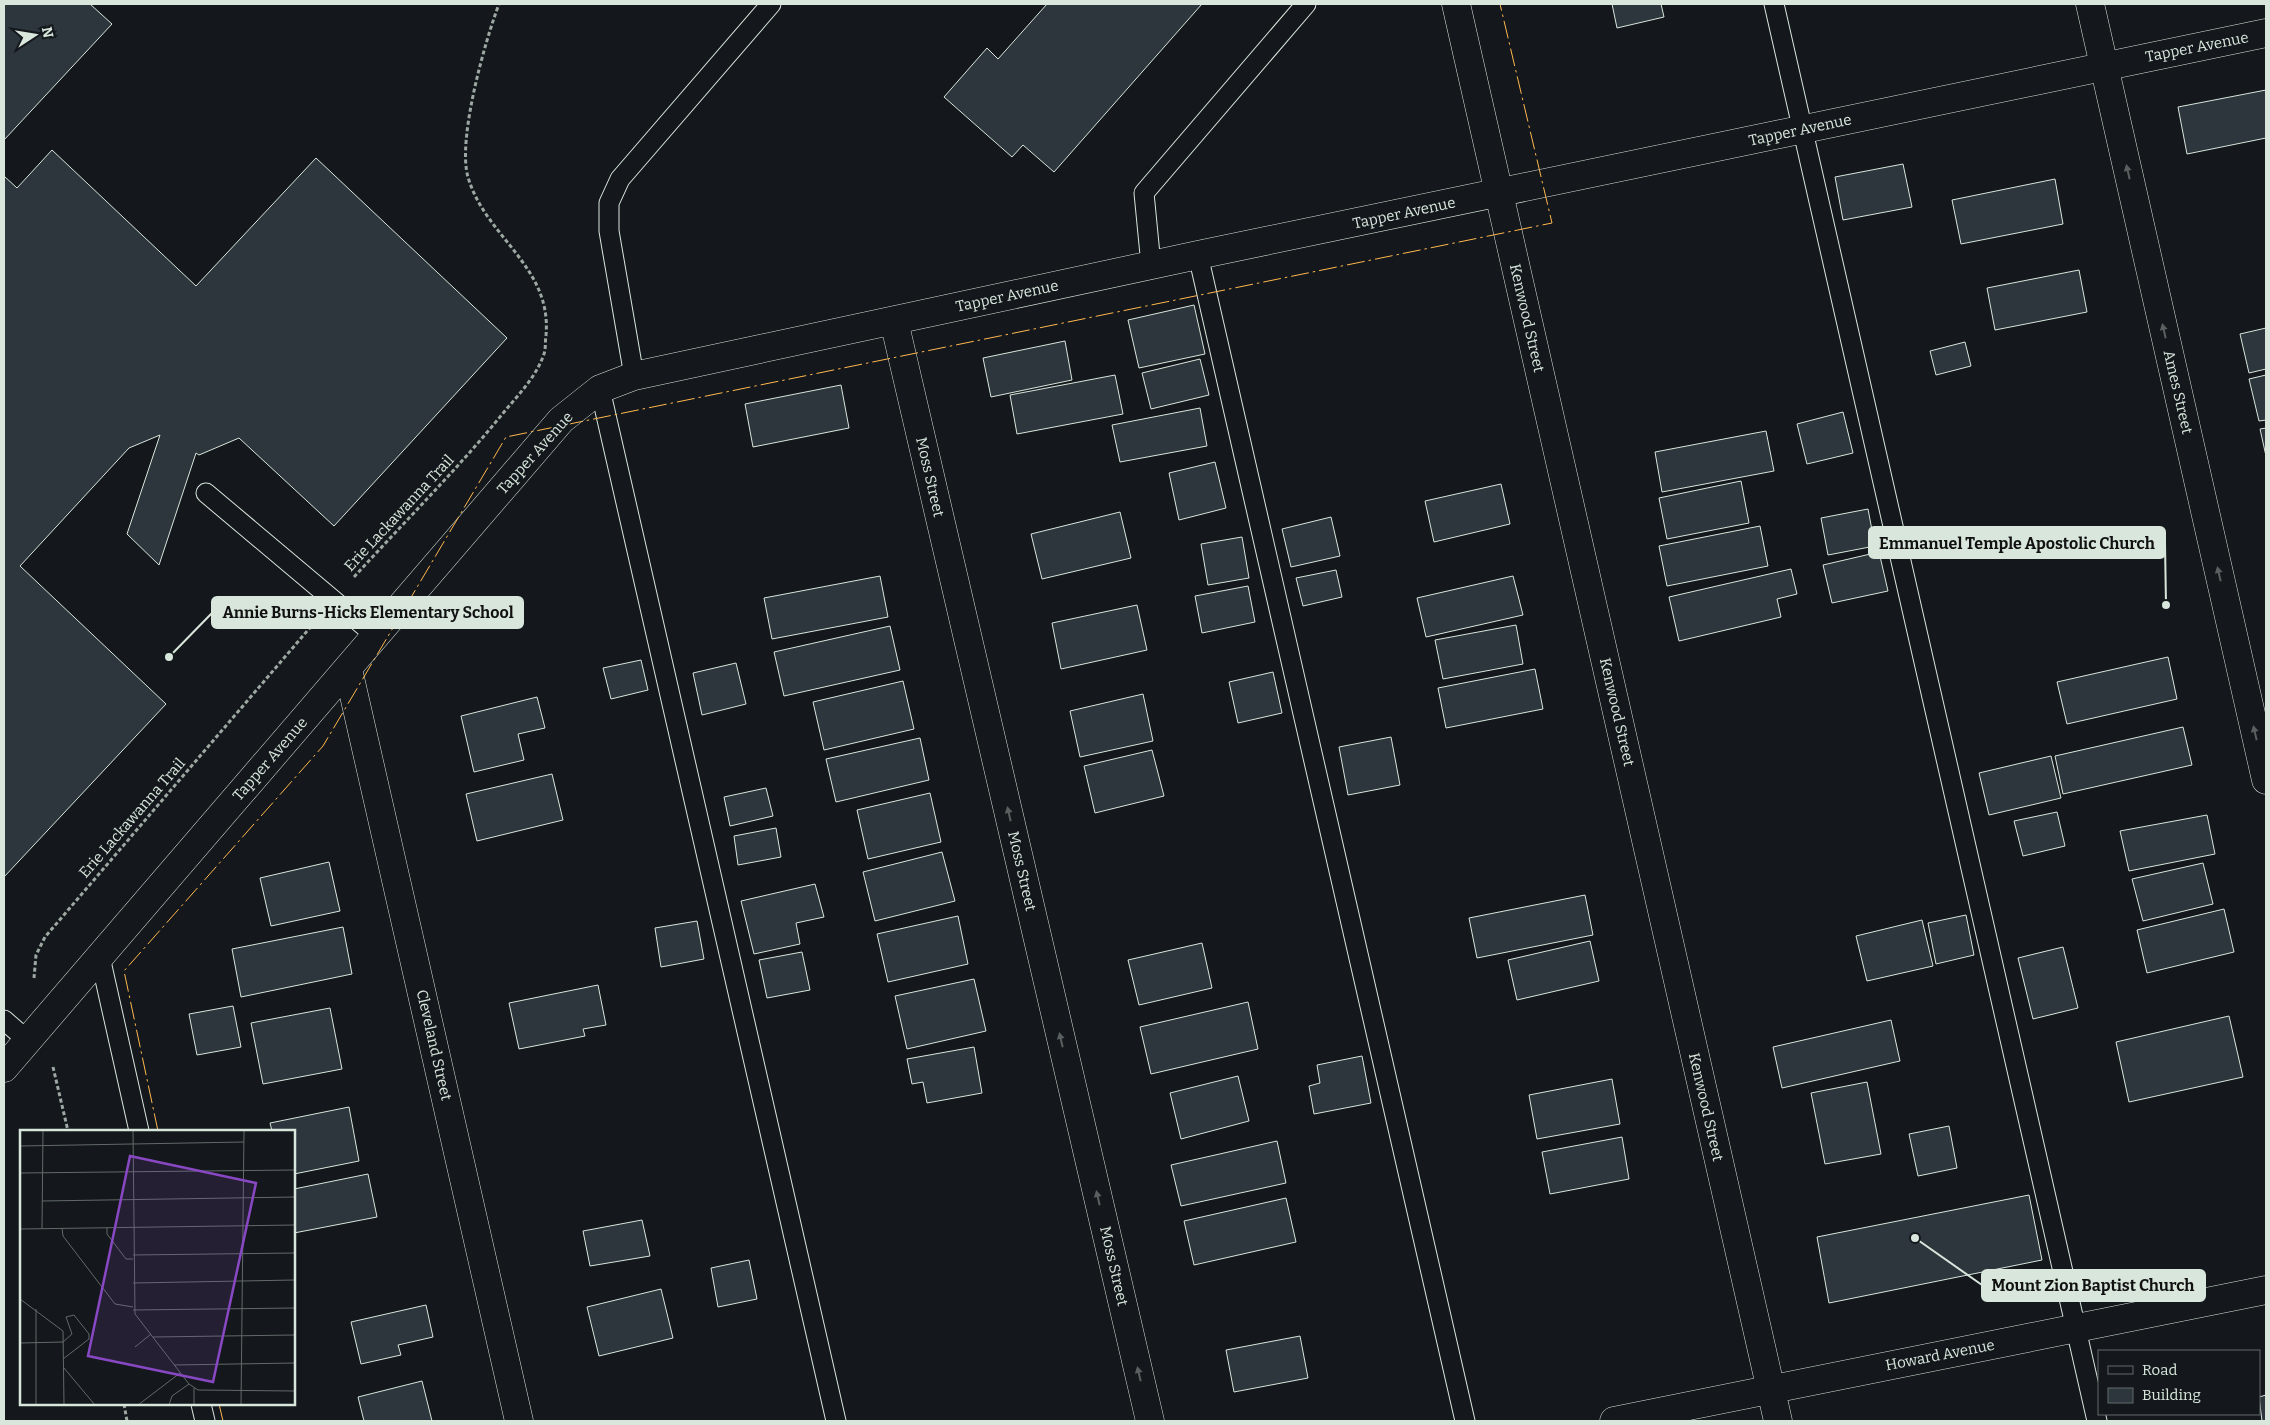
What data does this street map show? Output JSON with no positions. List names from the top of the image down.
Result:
{
  "streets": {
    "street": [
      "Tapper Avenue",
      "Kenwood Street",
      "Ames Street",
      "Moss Street",
      "Cleveland Street",
      "Howard Avenue"
    ],
    "path": ["Erie Lackawanna Trail"]
  },
  "crossings": [
    ["Tapper Avenue", "Kenwood Street"],
    ["Tapper Avenue", "Ames Street"],
    ["Tapper Avenue", "Moss Street"],
    ["Tapper Avenue", "Cleveland Street"],
    ["Kenwood Street", "Howard Avenue"]
  ],
  "one_way": ["Ames Street", "Moss Street"],
  "places": ["Emmanuel Temple Apostolic Church", "Annie Burns-Hicks Elementary School", "Mount Zion Baptist Church"],
  "legend": ["Road", "Building"],
  "north": "right"
}
